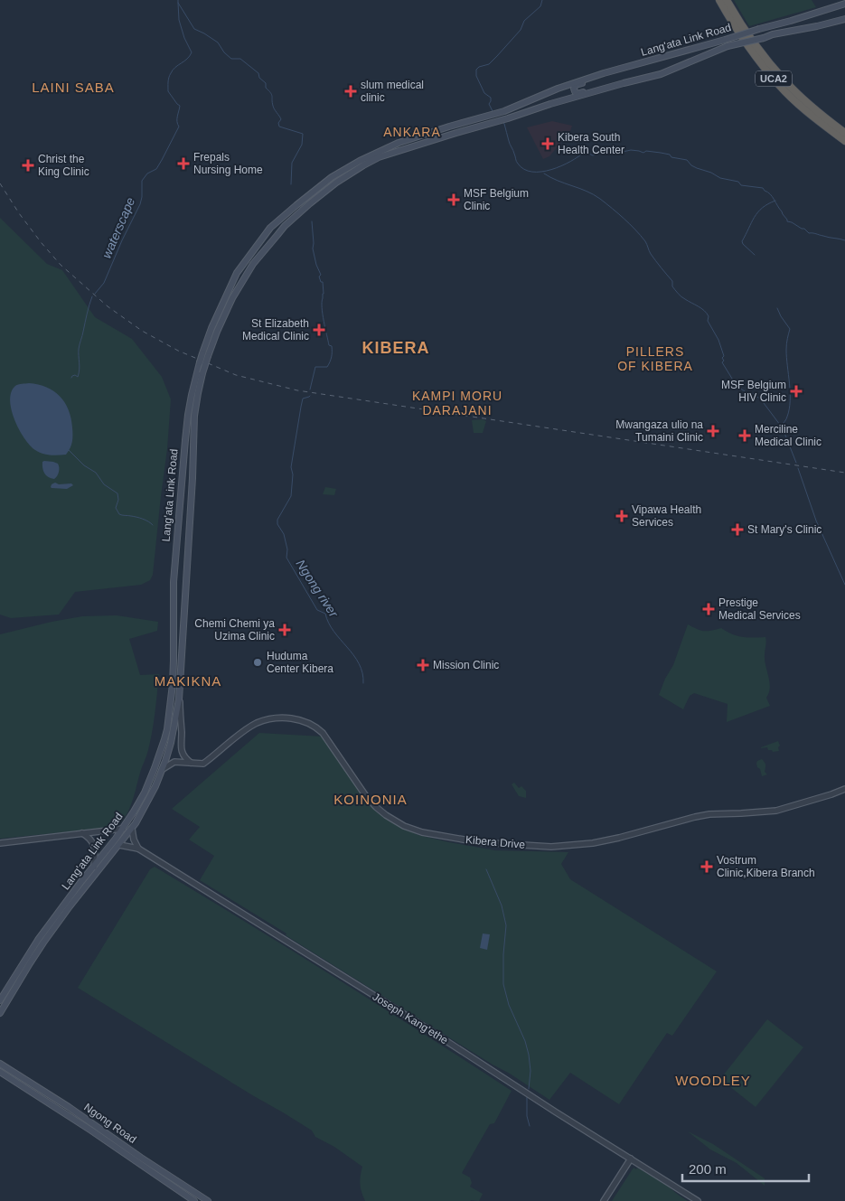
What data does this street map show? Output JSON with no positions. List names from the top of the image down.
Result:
{
  "streets": {
    "highway": ["UCA2"],
    "main road": ["Lang'ata Link Road", "Ngong Road"],
    "street": ["Kibera Drive", "Joseph Kang'ethe"]
  },
  "crossings": [
    ["Lang'ata Link Road", "Joseph Kang'ethe"]
  ],
  "districts": [
    "LAINI SABA",
    "ANKARA",
    "KIBERA",
    "PILLERS OF KIBERA",
    "KAMPI MORU DARAJANI",
    "MAKIKNA",
    "KOINONIA",
    "WOODLEY"
  ],
  "water": ["waterscape", "Ngong river"],
  "places": {
    "health": [
      "slum medical clinic",
      "Kibera South Health Center",
      "Frepals Nursing Home",
      "Christ the King Clinic",
      "MSF Belgium Clinic",
      "St Elizabeth Medical Clinic",
      "MSF Belgium HIV Clinic",
      "Mwangaza ulio na Tumaini Clinic",
      "Merciline Medical Clinic",
      "Vipawa Health Services",
      "St Mary's Clinic",
      "Prestige Medical Services",
      "Chemi Chemi ya Uzima Clinic",
      "Mission Clinic",
      "Vostrum Clinic,Kibera Branch"
    ],
    "other": ["Huduma Center Kibera"]
  },
  "scale_bar": "200 m"
}
